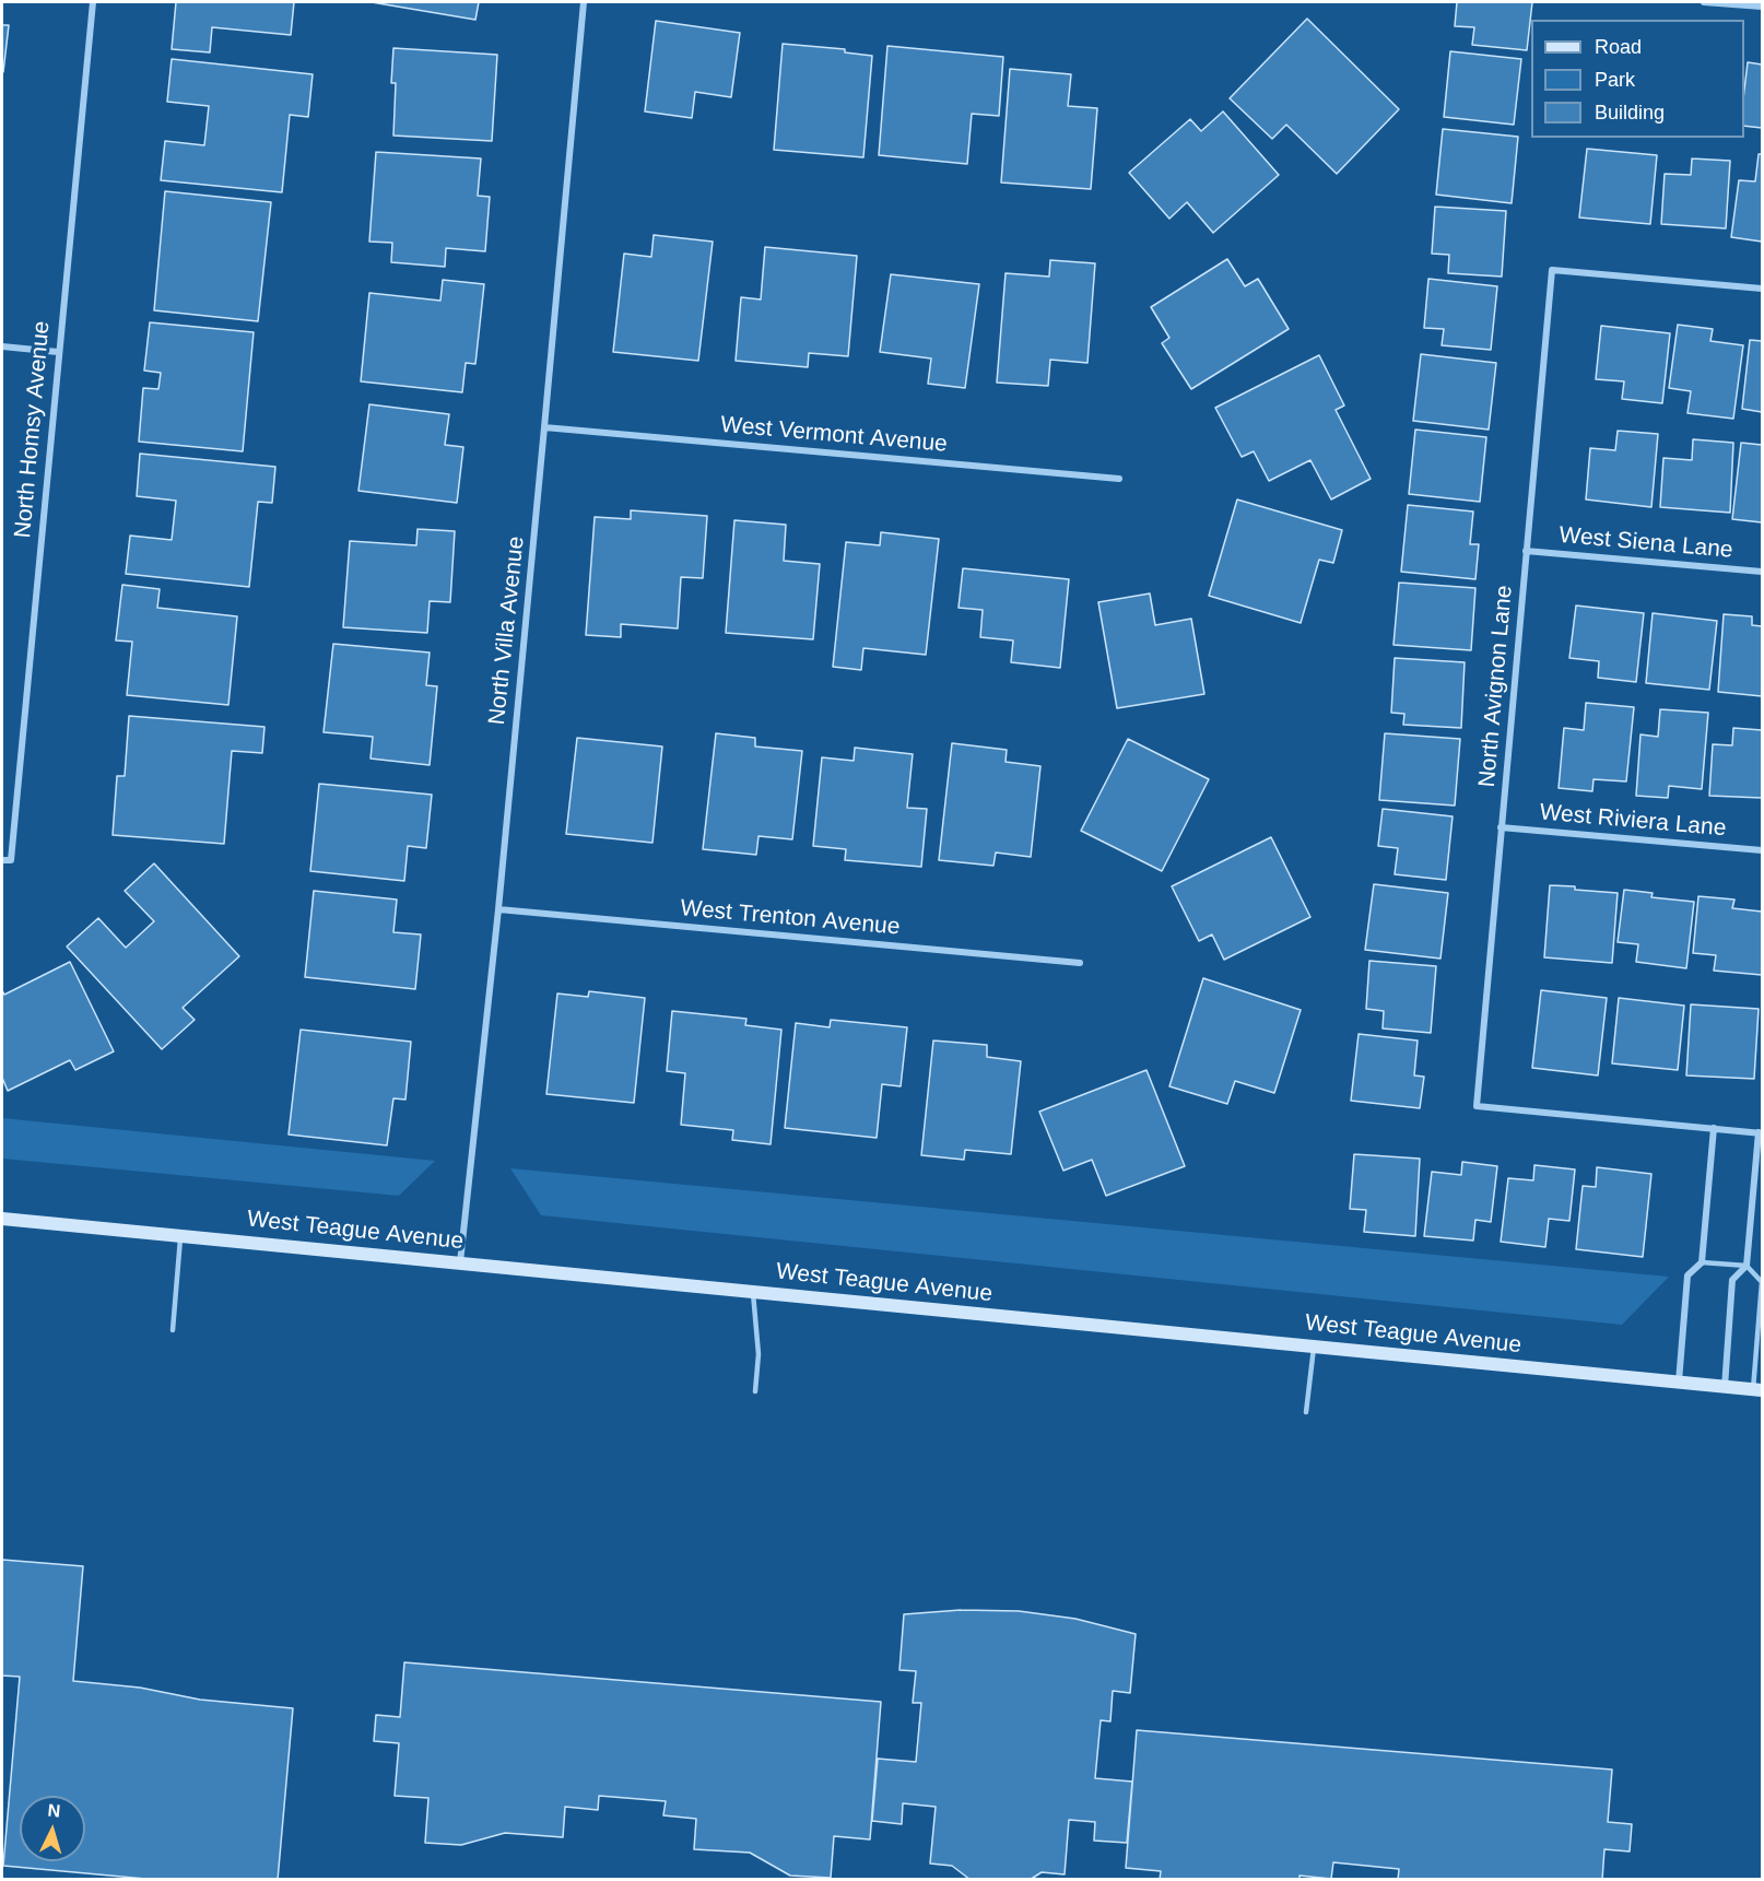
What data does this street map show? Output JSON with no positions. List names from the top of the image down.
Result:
{
  "streets": {
    "street": [
      "North Homsy Avenue",
      "West Vermont Avenue",
      "West Siena Lane",
      "North Villa Avenue",
      "North Avignon Lane",
      "West Riviera Lane",
      "West Trenton Avenue",
      "West Teague Avenue"
    ]
  },
  "crossings": [
    ["West Vermont Avenue", "North Villa Avenue"],
    ["West Siena Lane", "North Avignon Lane"],
    ["North Villa Avenue", "West Trenton Avenue"],
    ["North Villa Avenue", "West Teague Avenue"],
    ["North Avignon Lane", "West Riviera Lane"]
  ],
  "legend": ["Road", "Park", "Building"],
  "north": "top"
}
